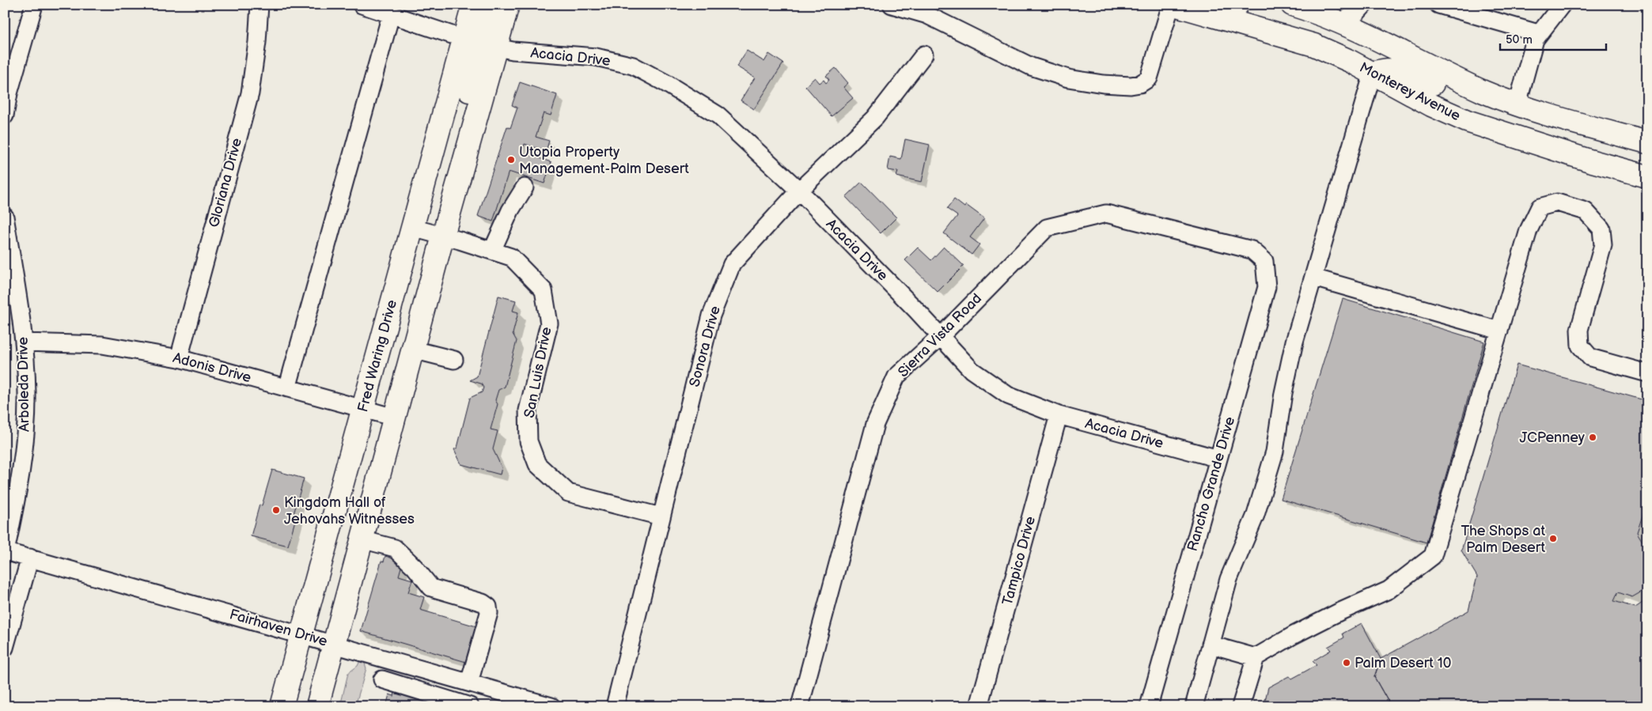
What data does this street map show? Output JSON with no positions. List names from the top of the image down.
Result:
{
  "streets": {
    "main road": ["Monterey Avenue", "Fred Waring Drive"],
    "street": [
      "Acacia Drive",
      "Gloriana Drive",
      "Sierra Vista Road",
      "Sonora Drive",
      "Adonis Drive",
      "San Luis Drive",
      "Arboleda Drive",
      "Rancho Grande Drive",
      "Tampico Drive",
      "Fairhaven Drive"
    ]
  },
  "crossings": [
    ["Acacia Drive", "Sierra Vista Road"],
    ["Acacia Drive", "Sonora Drive"],
    ["Acacia Drive", "Rancho Grande Drive"],
    ["Acacia Drive", "Tampico Drive"],
    ["Gloriana Drive", "Adonis Drive"],
    ["Sierra Vista Road", "Rancho Grande Drive"],
    ["Sonora Drive", "San Luis Drive"],
    ["Fred Waring Drive", "Adonis Drive"],
    ["Fred Waring Drive", "San Luis Drive"],
    ["Fred Waring Drive", "Fairhaven Drive"],
    ["Adonis Drive", "Arboleda Drive"],
    ["Arboleda Drive", "Fairhaven Drive"]
  ],
  "places": [
    "Utopia Property Management-Palm Desert",
    "JCPenney",
    "Kingdom Hall of Jehovahs Witnesses",
    "The Shops at Palm Desert",
    "Palm Desert 10"
  ],
  "scale_bar": "50 m"
}
